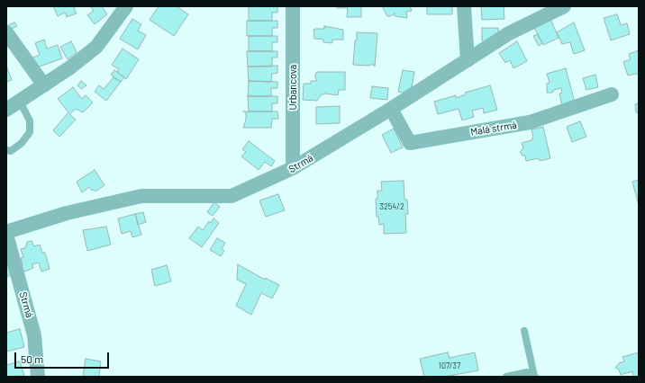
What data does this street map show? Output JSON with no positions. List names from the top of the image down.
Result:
{
  "streets": {
    "street": ["Urbancova", "Malá strmá", "Strmá"]
  },
  "crossings": [
    ["Urbancova", "Strmá"],
    ["Malá strmá", "Strmá"]
  ],
  "house_numbers": ["3254/2", "107/37"],
  "scale_bar": "50 m"
}
